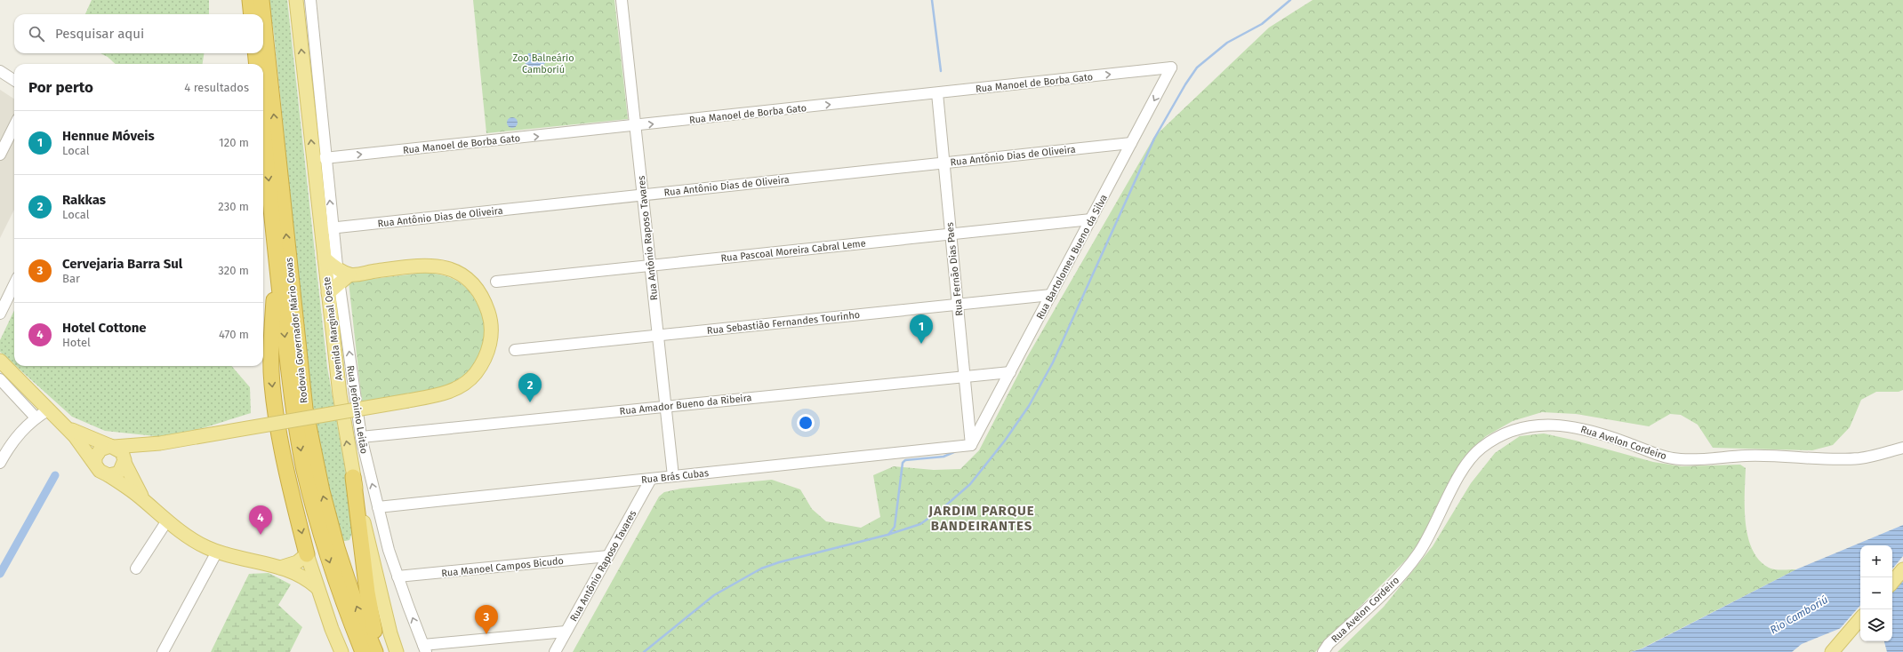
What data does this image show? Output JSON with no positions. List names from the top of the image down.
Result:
{
  "streets": {
    "highway": ["Rodovia Governador Mário Covas"],
    "main road": ["Avenida Marginal Oeste"],
    "street": [
      "Rua Manoel de Borba Gato",
      "Rua Antônio Dias de Oliveira",
      "Rua Antônio Raposo Tavares",
      "Rua Pascoal Moreira Cabral Leme",
      "Rua Bartolomeu Bueno da Silva",
      "Rua Fernão Dias Paes",
      "Rua Sebastião Fernandes Tourinho",
      "Rua Amador Bueno da Ribeira",
      "Rua Jerônimo Leitão",
      "Rua Avelon Cordeiro",
      "Rua Brás Cubas",
      "Rua Manoel Campos Bicudo"
    ]
  },
  "crossings": [
    ["Rua Manoel de Borba Gato", "Rua Antônio Raposo Tavares"],
    ["Rua Manoel de Borba Gato", "Rua Bartolomeu Bueno da Silva"],
    ["Rua Manoel de Borba Gato", "Rua Fernão Dias Paes"],
    ["Rua Manoel de Borba Gato", "Rua Jerônimo Leitão"],
    ["Rua Antônio Dias de Oliveira", "Rua Antônio Raposo Tavares"],
    ["Rua Antônio Dias de Oliveira", "Rua Bartolomeu Bueno da Silva"],
    ["Rua Antônio Dias de Oliveira", "Rua Fernão Dias Paes"],
    ["Rua Antônio Dias de Oliveira", "Avenida Marginal Oeste"],
    ["Rua Antônio Dias de Oliveira", "Rua Jerônimo Leitão"],
    ["Rua Antônio Raposo Tavares", "Rua Pascoal Moreira Cabral Leme"],
    ["Rua Antônio Raposo Tavares", "Rua Sebastião Fernandes Tourinho"],
    ["Rua Antônio Raposo Tavares", "Rua Amador Bueno da Ribeira"],
    ["Rua Antônio Raposo Tavares", "Rua Brás Cubas"],
    ["Rua Antônio Raposo Tavares", "Rua Manoel Campos Bicudo"],
    ["Rua Pascoal Moreira Cabral Leme", "Rua Bartolomeu Bueno da Silva"],
    ["Rua Pascoal Moreira Cabral Leme", "Rua Fernão Dias Paes"],
    ["Rua Bartolomeu Bueno da Silva", "Rua Fernão Dias Paes"],
    ["Rua Bartolomeu Bueno da Silva", "Rua Sebastião Fernandes Tourinho"],
    ["Rua Bartolomeu Bueno da Silva", "Rua Amador Bueno da Ribeira"],
    ["Rua Bartolomeu Bueno da Silva", "Rua Brás Cubas"],
    ["Rua Fernão Dias Paes", "Rua Sebastião Fernandes Tourinho"],
    ["Rua Fernão Dias Paes", "Rua Amador Bueno da Ribeira"],
    ["Rua Fernão Dias Paes", "Rua Brás Cubas"],
    ["Avenida Marginal Oeste", "Rua Jerônimo Leitão"],
    ["Rua Amador Bueno da Ribeira", "Rua Jerônimo Leitão"],
    ["Rua Jerônimo Leitão", "Rua Brás Cubas"],
    ["Rua Jerônimo Leitão", "Rua Manoel Campos Bicudo"]
  ],
  "one_way": ["Rua Manoel de Borba Gato", "Avenida Marginal Oeste", "Rua Jerônimo Leitão"],
  "districts": ["JARDIM PARQUE BANDEIRANTES"],
  "water": ["Rio Camboriú"],
  "parks": ["Zoo Balneário Camboriú"],
  "page": {
    "search": "Pesquisar aqui",
    "heading": ["Por perto", "4 resultados"],
    "list": [
      {
        "mark": "1",
        "name": "Hennue Móveis",
        "note": "Local",
        "value": "120 m"
      },
      {
        "mark": "2",
        "name": "Rakkas",
        "note": "Local",
        "value": "230 m"
      },
      {
        "mark": "3",
        "name": "Cervejaria Barra Sul",
        "note": "Bar",
        "value": "320 m"
      },
      {
        "mark": "4",
        "name": "Hotel Cottone",
        "note": "Hotel",
        "value": "470 m"
      }
    ],
    "pins": [
      "1",
      "2",
      "4",
      "3"
    ],
    "map_buttons": ["+", "−"]
  }
}
